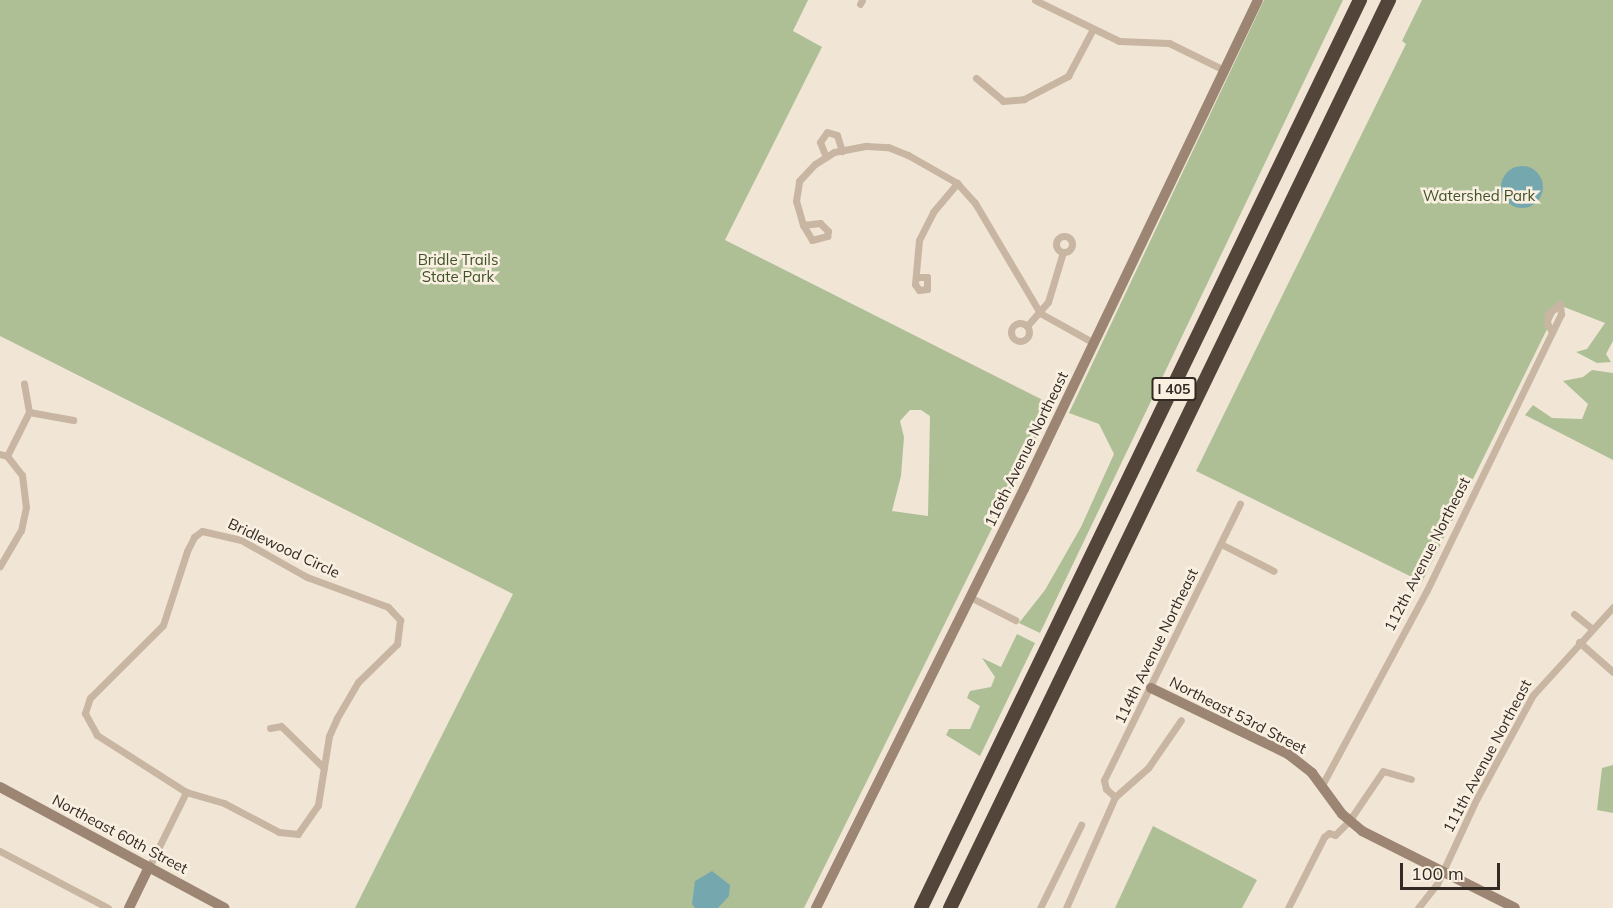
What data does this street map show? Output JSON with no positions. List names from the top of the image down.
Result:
{
  "streets": {
    "highway": ["I 405"],
    "street": [
      "116th Avenue Northeast",
      "Bridlewood Circle",
      "112th Avenue Northeast",
      "114th Avenue Northeast",
      "Northeast 53rd Street",
      "111th Avenue Northeast",
      "Northeast 60th Street"
    ]
  },
  "crossings": [
    ["112th Avenue Northeast", "Northeast 53rd Street"],
    ["114th Avenue Northeast", "Northeast 53rd Street"],
    ["Northeast 53rd Street", "111th Avenue Northeast"]
  ],
  "parks": ["Watershed Park", "Bridle Trails State Park"],
  "scale_bar": "100 m"
}
